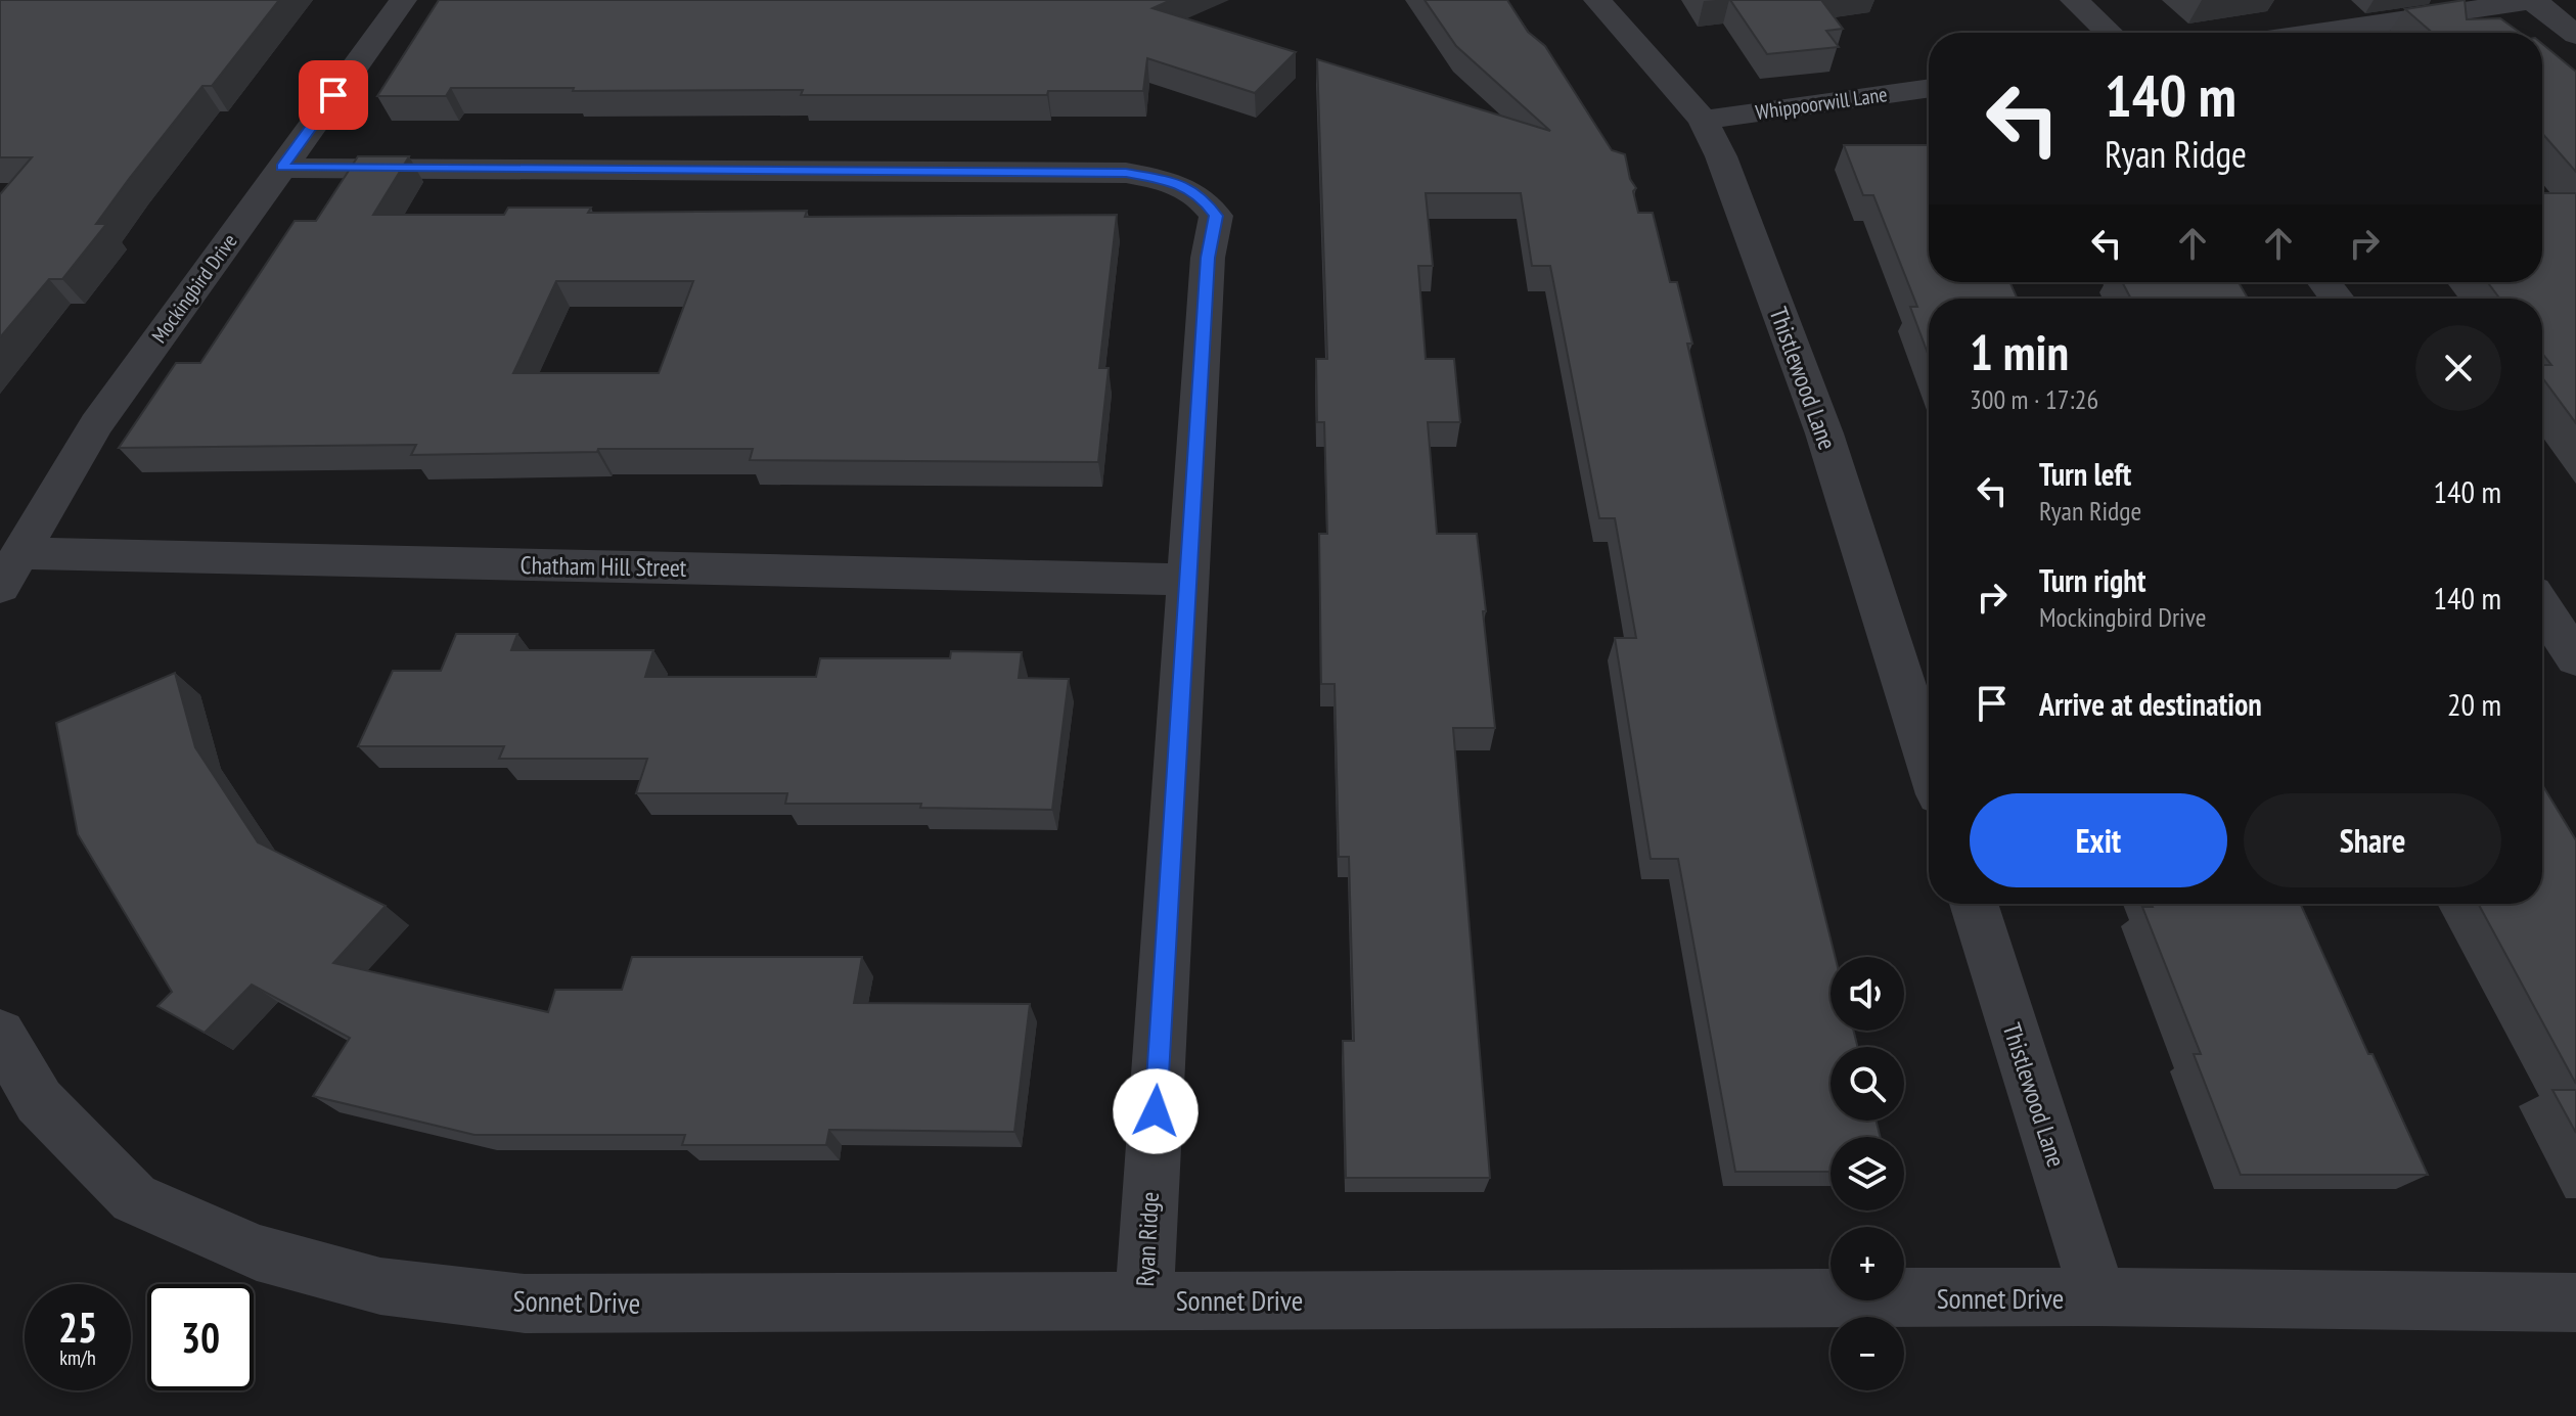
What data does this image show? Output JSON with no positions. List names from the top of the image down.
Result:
{
  "streets": {
    "street": [
      "Whippoorwill Lane",
      "Mockingbird Drive",
      "Thistlewood Lane",
      "Chatham Hill Street",
      "Ryan Ridge",
      "Sonnet Drive"
    ]
  },
  "crossings": [
    ["Whippoorwill Lane", "Thistlewood Lane"],
    ["Mockingbird Drive", "Chatham Hill Street"],
    ["Mockingbird Drive", "Ryan Ridge"],
    ["Thistlewood Lane", "Sonnet Drive"],
    ["Chatham Hill Street", "Ryan Ridge"],
    ["Ryan Ridge", "Sonnet Drive"]
  ],
  "page": {
    "turn": ["140 m", "Ryan Ridge"],
    "heading": ["1 min", "300 m · 17:26"],
    "list": [
      {
        "name": "Turn left",
        "note": "Ryan Ridge",
        "value": "140 m"
      },
      {
        "name": "Turn right",
        "note": "Mockingbird Drive",
        "value": "140 m"
      },
      {
        "name": "Arrive at destination",
        "value": "20 m"
      }
    ],
    "buttons": ["Exit", "Share"],
    "map_buttons": ["+", "−"],
    "speed": "25 km/h",
    "limit": "30"
  }
}
